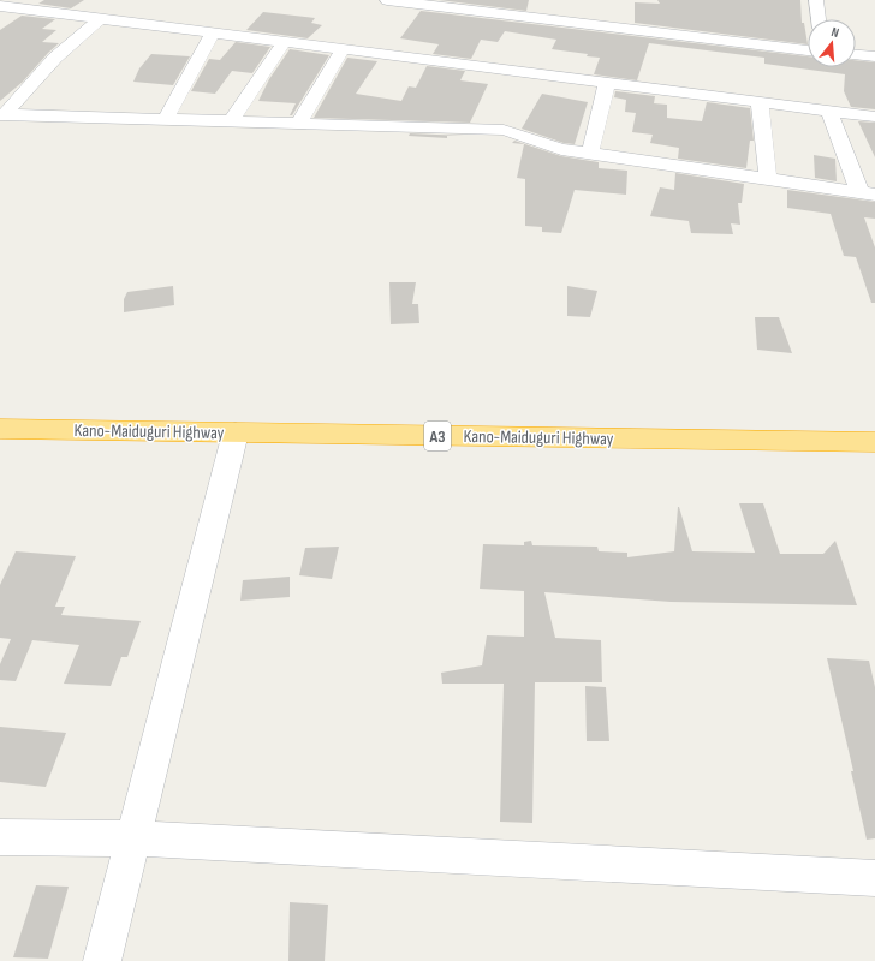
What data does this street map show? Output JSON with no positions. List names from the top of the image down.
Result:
{
  "streets": {
    "highway": ["Kano-Maiduguri Highway", "A3"]
  },
  "north": "top"
}
